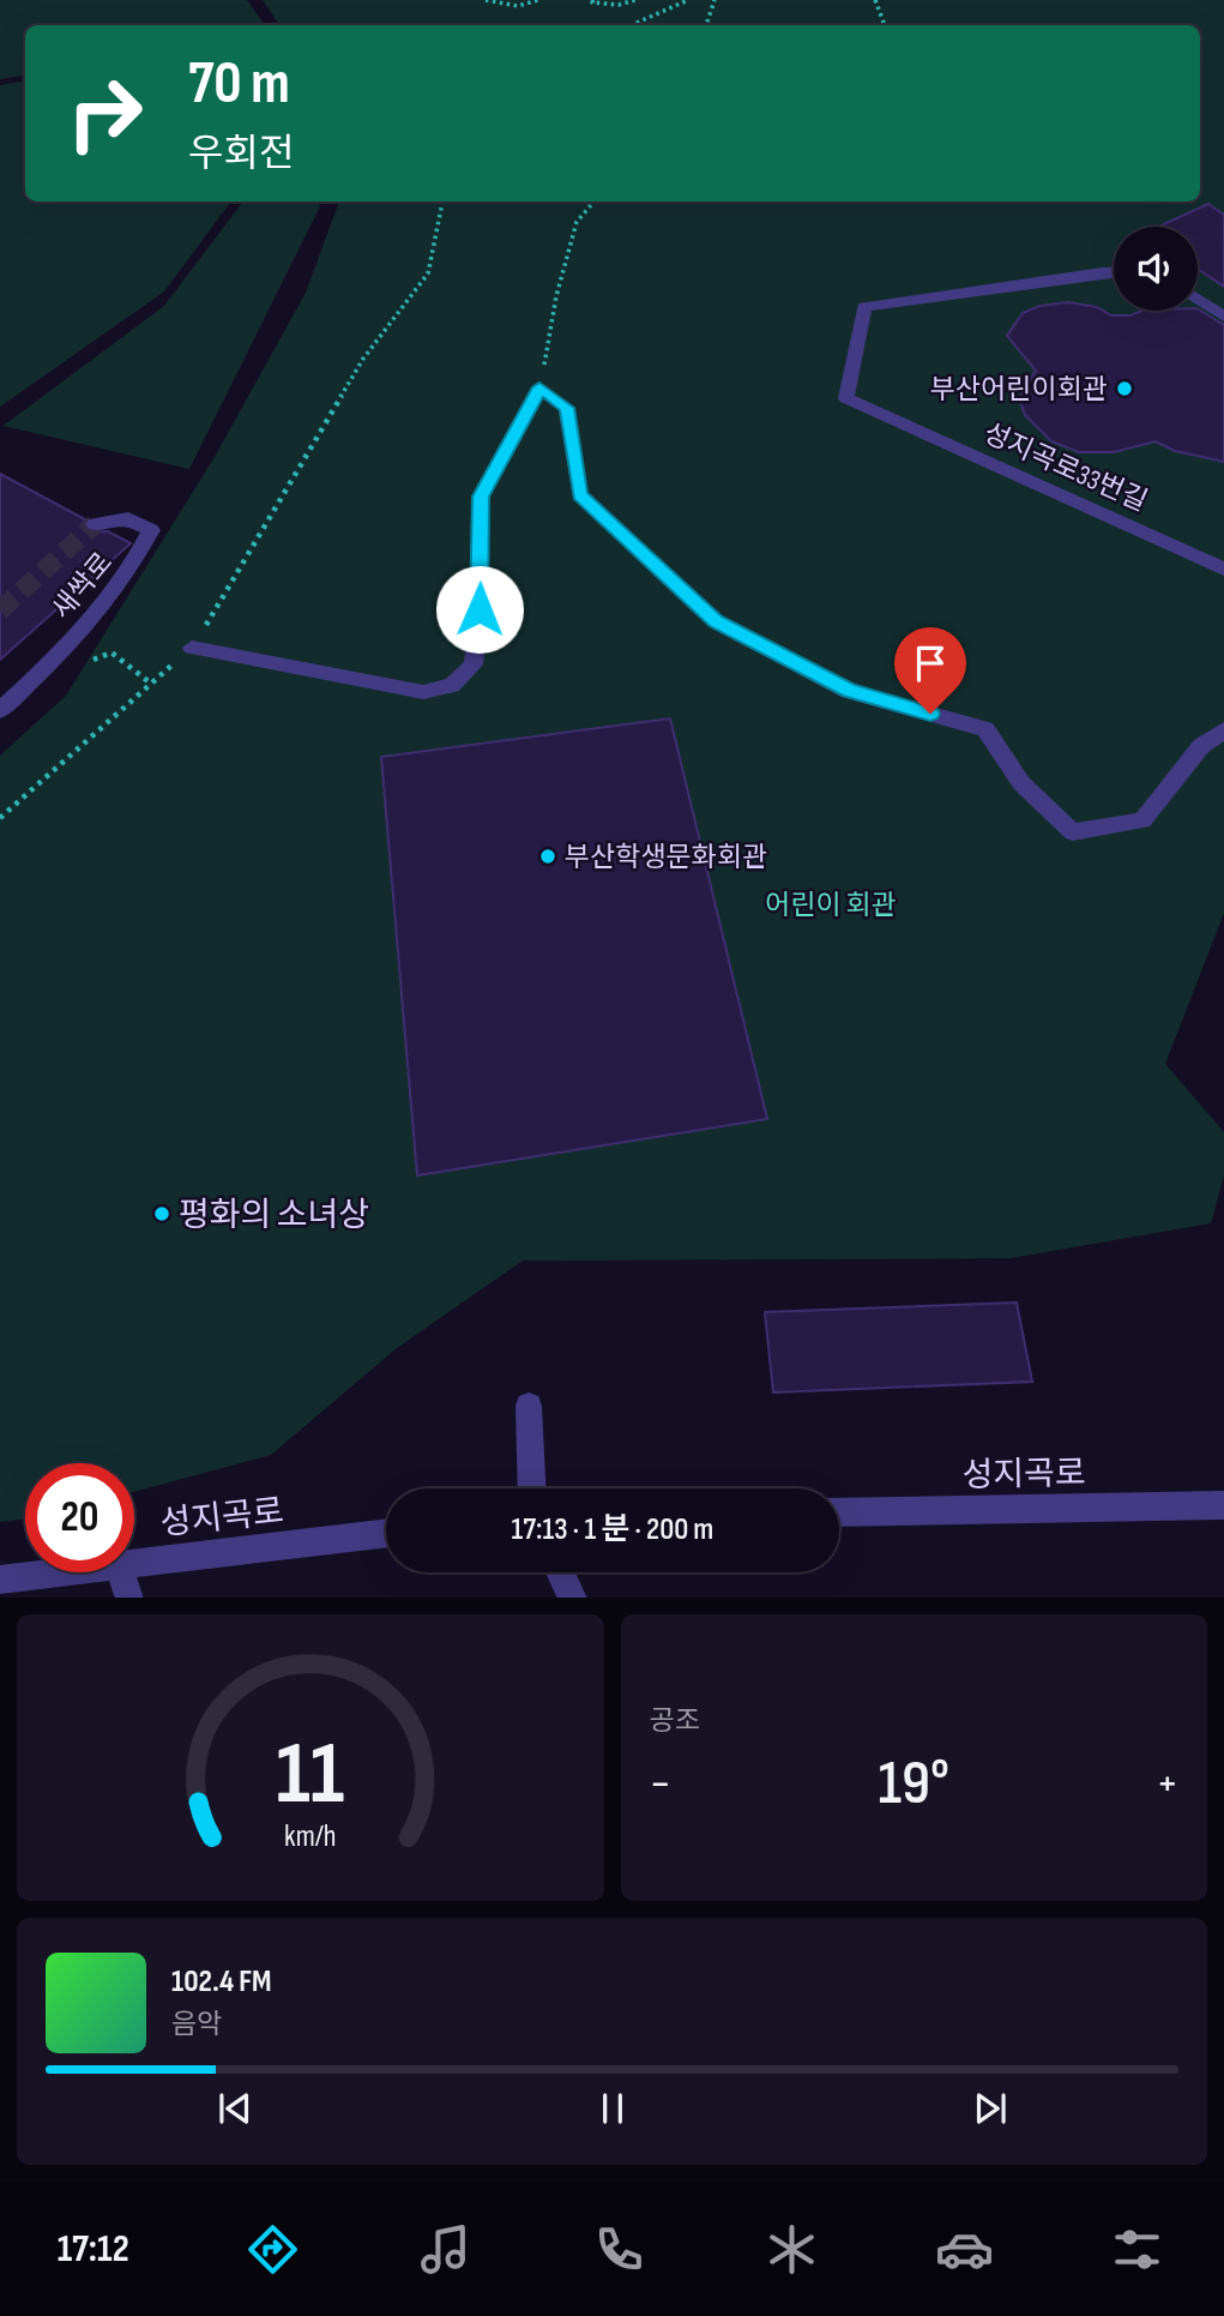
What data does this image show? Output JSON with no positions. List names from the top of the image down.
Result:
{
  "streets": {
    "street": ["성지곡로33번길", "새싹로", "성지곡로"]
  },
  "parks": ["어린이 회관"],
  "places": ["부산어린이회관", "부산학생문화회관", "평화의 소녀상"],
  "page": {
    "turn": ["70 m", "우회전"],
    "limit": "20",
    "trip": "17:13 · 1 분 · 200 m",
    "tile": "공조",
    "heat": ["−", "19°", "+"],
    "song": ["102.4 FM", "음악"],
    "tabs": "17:12",
    "gauge": ["11", "km/h"]
  }
}
